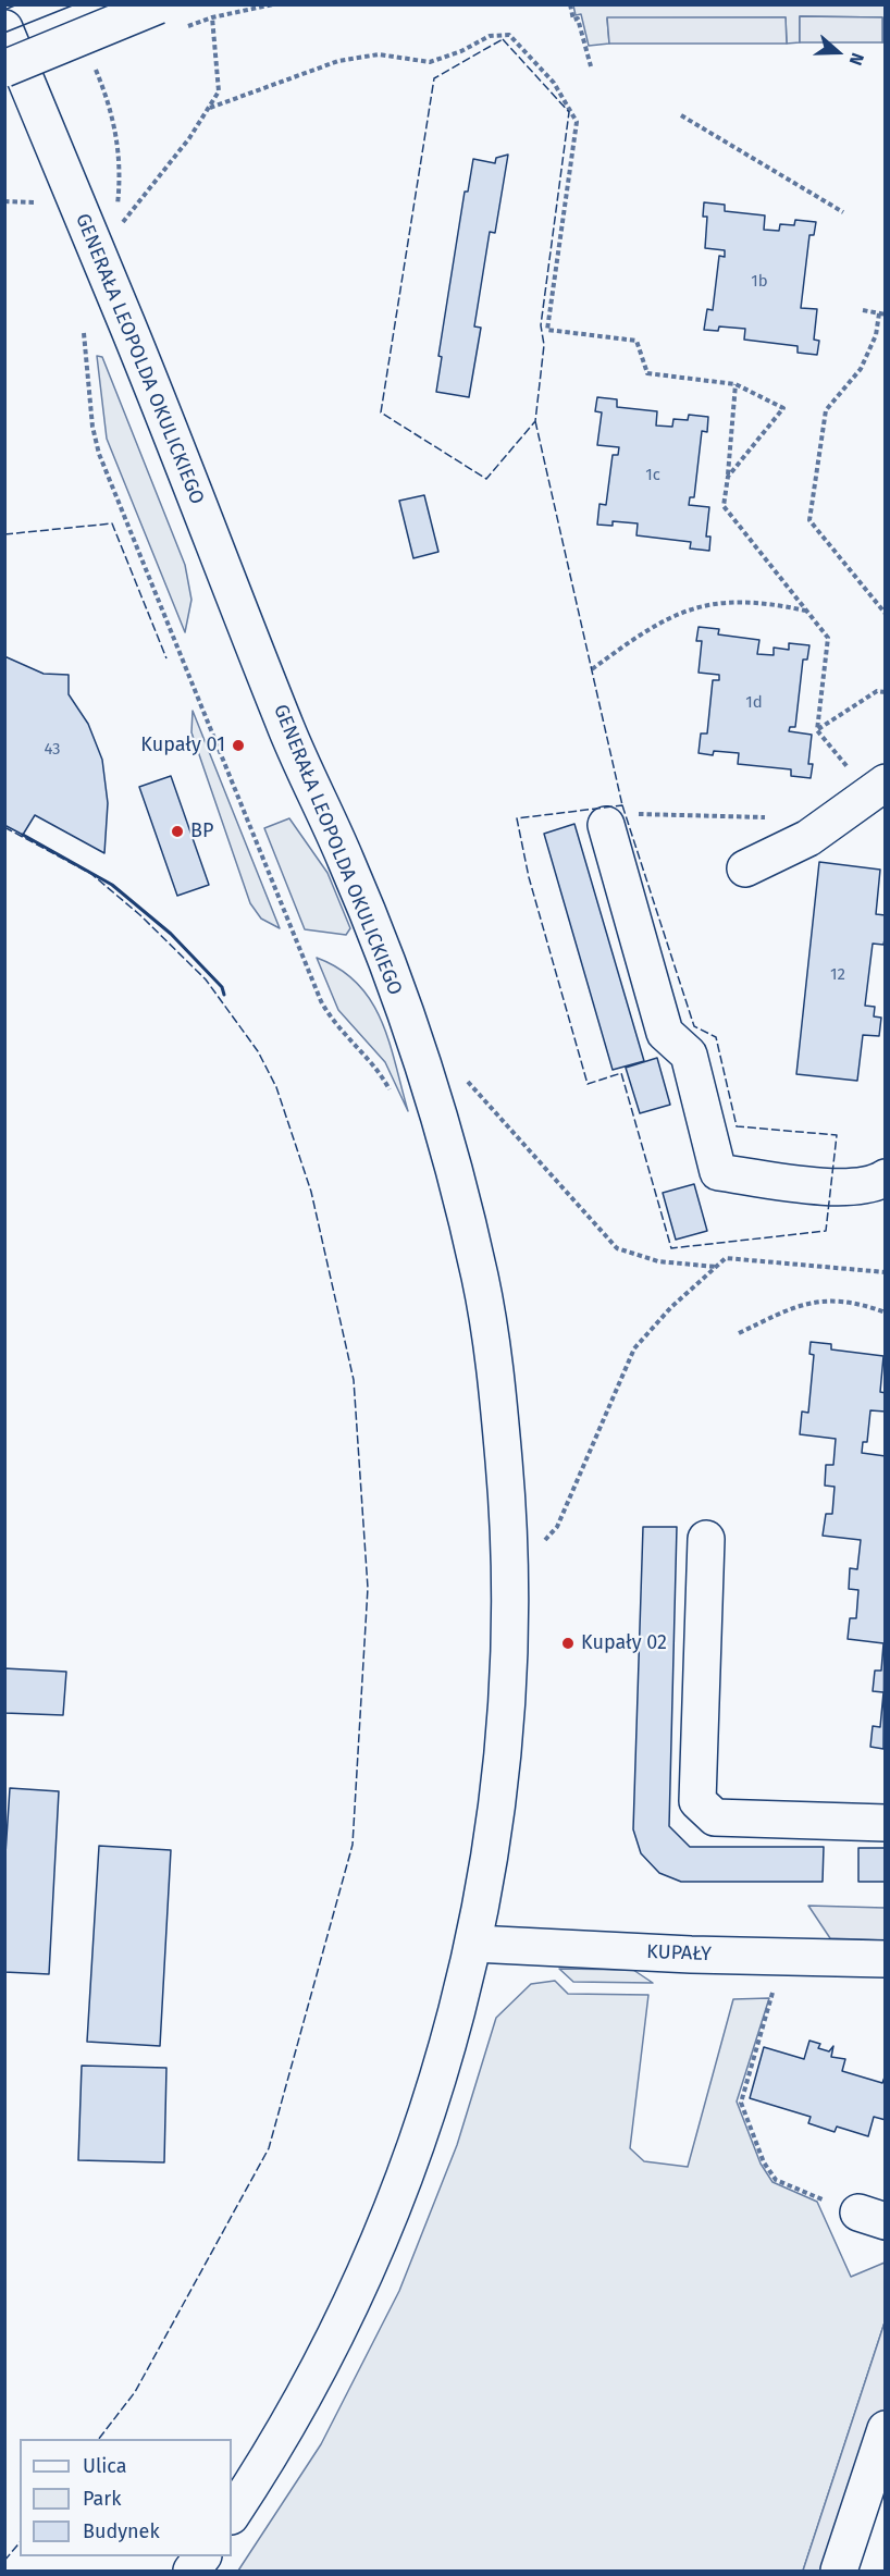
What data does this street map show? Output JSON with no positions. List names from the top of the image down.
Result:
{
  "streets": {
    "main road": ["GENERAŁA LEOPOLDA OKULICKIEGO", "KUPAŁY"]
  },
  "crossings": [
    ["GENERAŁA LEOPOLDA OKULICKIEGO", "KUPAŁY"]
  ],
  "places": ["Kupały 01", "BP", "Kupały 02"],
  "house_numbers": [
    "1b",
    "1c",
    "1d",
    "43",
    "12"
  ],
  "legend": ["Ulica", "Park", "Budynek"],
  "north": "right"
}
